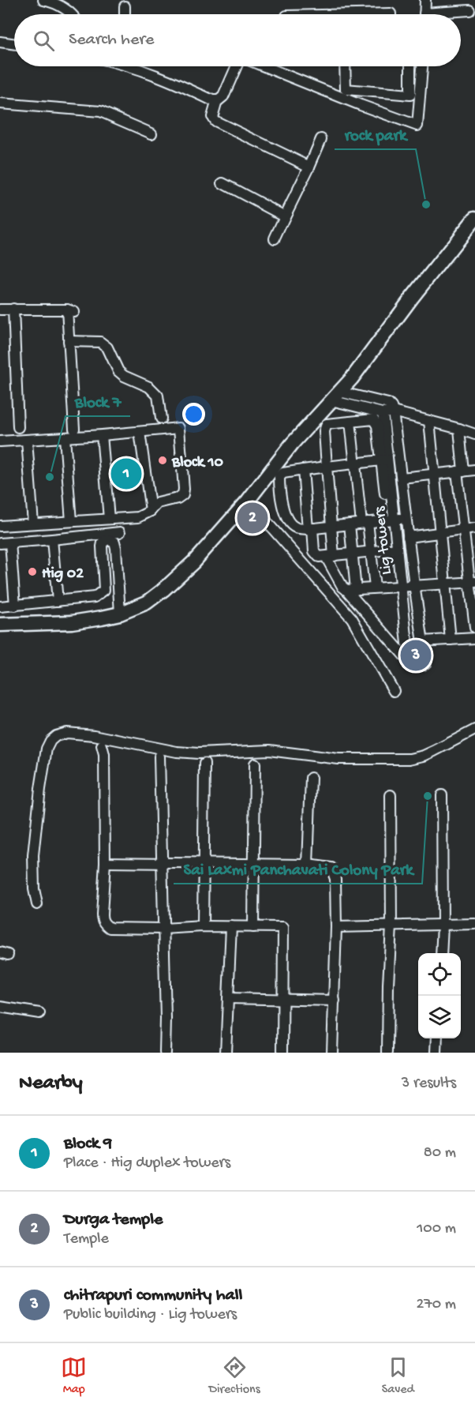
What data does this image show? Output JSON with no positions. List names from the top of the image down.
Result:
{
  "streets": {
    "street": ["Lig towers"]
  },
  "places": [
    "rock park",
    "Block 10",
    "Block 7",
    "Hig 02",
    "Sai Laxmi Panchavati Colony Park"
  ],
  "page": {
    "search": "Search here",
    "pins": ["1", "2", "3"],
    "heading": ["Nearby", "3 results"],
    "list": [
      {
        "mark": "1",
        "name": "Block 9",
        "note": "Place · Hig duplex towers",
        "value": "80 m"
      },
      {
        "mark": "2",
        "name": "Durga temple",
        "note": "Temple",
        "value": "100 m"
      },
      {
        "mark": "3",
        "name": "chitrapuri community hall",
        "note": "Public building · Lig towers",
        "value": "270 m"
      }
    ],
    "nav": ["Map", "Directions", "Saved"]
  }
}
